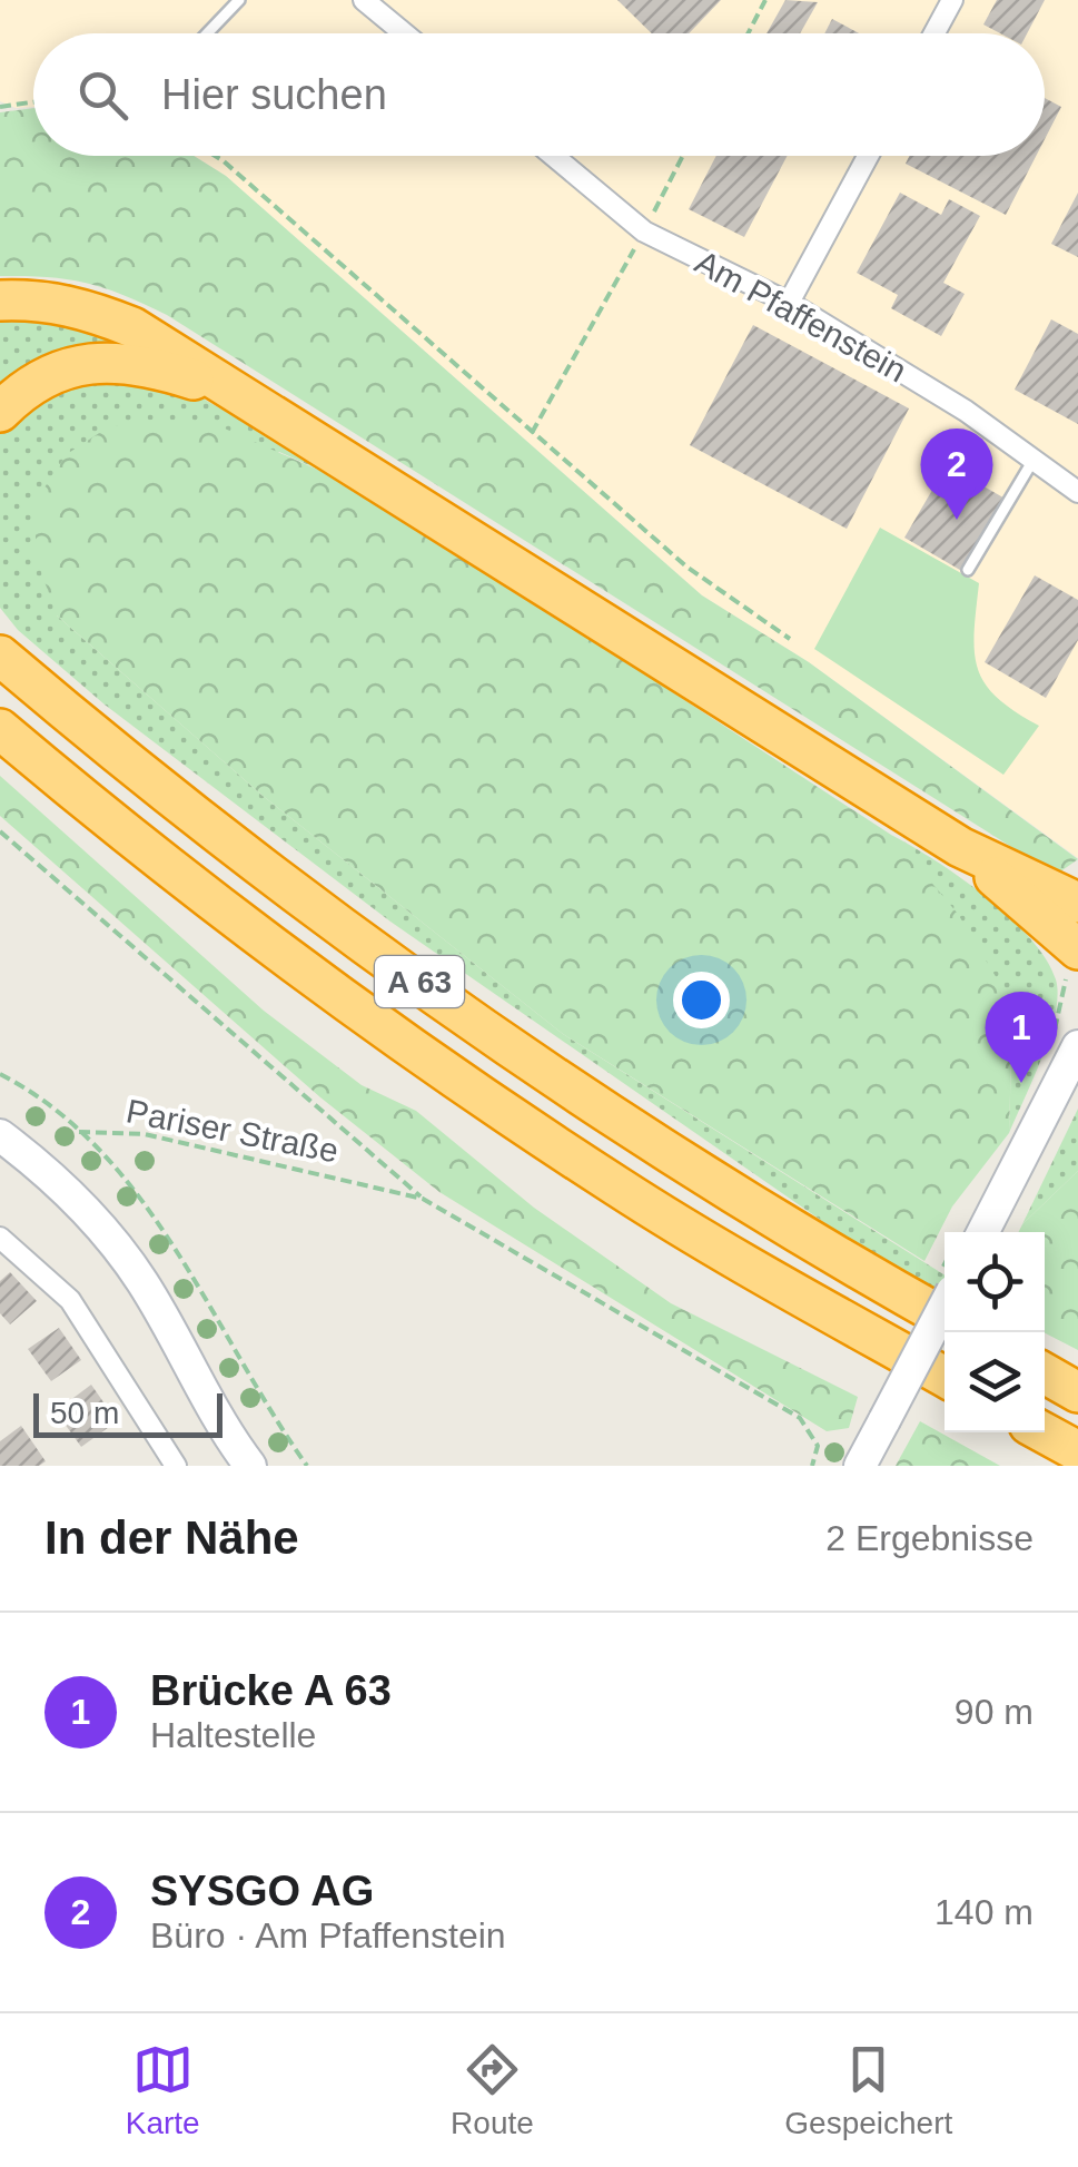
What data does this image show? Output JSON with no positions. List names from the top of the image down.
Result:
{
  "streets": {
    "highway": ["A 63"],
    "street": ["Am Pfaffenstein"],
    "path": ["Pariser Straße"]
  },
  "scale_bar": "50 m",
  "page": {
    "search": "Hier suchen",
    "pins": ["2", "1"],
    "scale": "50 m",
    "heading": ["In der Nähe", "2 Ergebnisse"],
    "list": [
      {
        "mark": "1",
        "name": "Brücke A 63",
        "note": "Haltestelle",
        "value": "90 m"
      },
      {
        "mark": "2",
        "name": "SYSGO AG",
        "note": "Büro · Am Pfaffenstein",
        "value": "140 m"
      }
    ],
    "nav": ["Karte", "Route", "Gespeichert"]
  }
}
